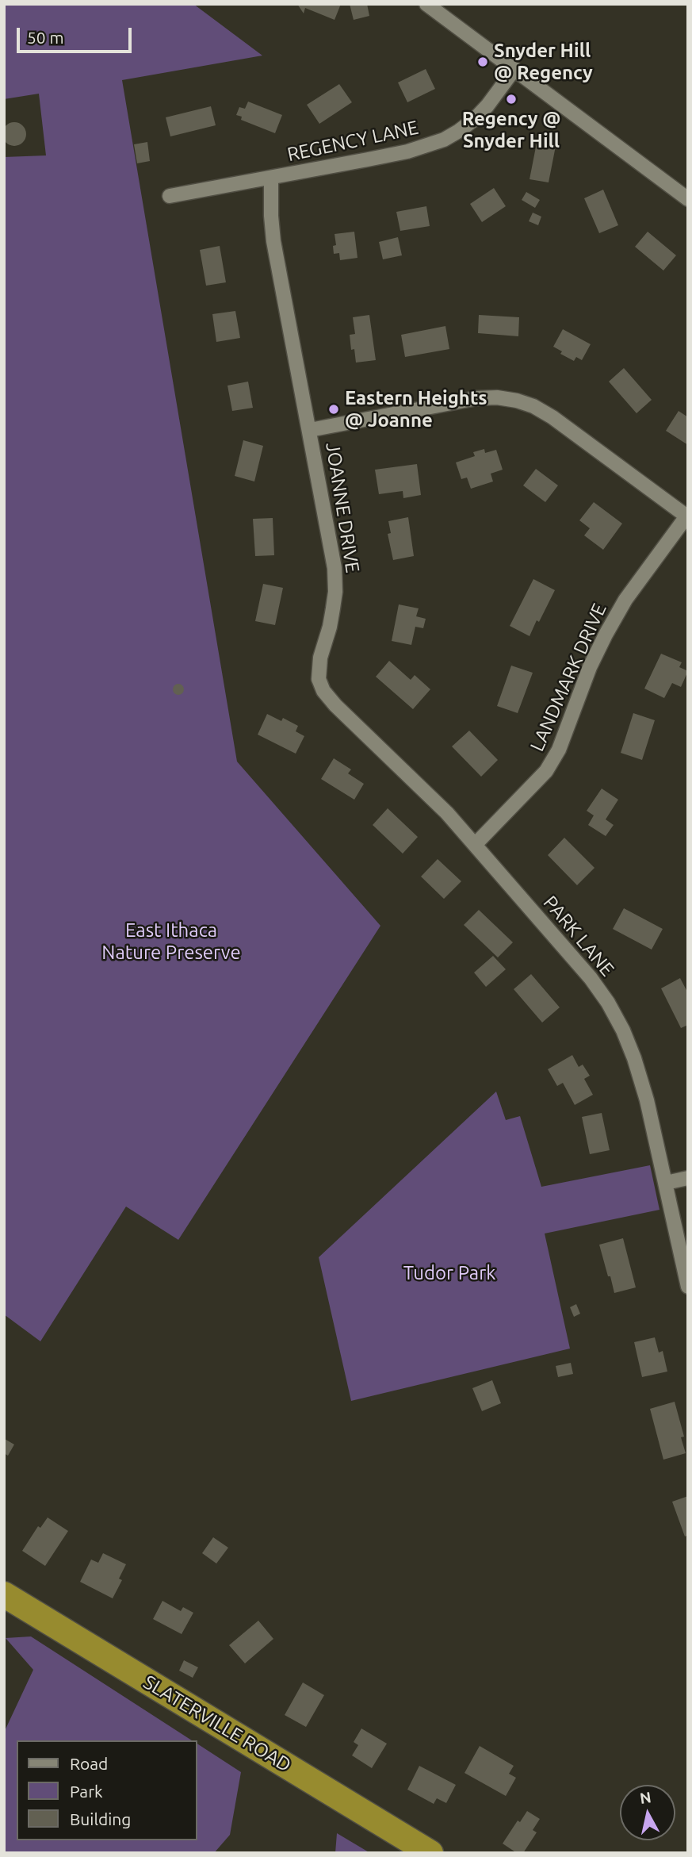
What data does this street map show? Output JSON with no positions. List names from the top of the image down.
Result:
{
  "streets": {
    "highway": ["SLATERVILLE ROAD"],
    "street": [
      "REGENCY LANE",
      "JOANNE DRIVE",
      "LANDMARK DRIVE",
      "PARK LANE"
    ]
  },
  "crossings": [
    ["REGENCY LANE", "JOANNE DRIVE"],
    ["JOANNE DRIVE", "PARK LANE"],
    ["LANDMARK DRIVE", "PARK LANE"]
  ],
  "parks": ["East Ithaca Nature Preserve", "Tudor Park"],
  "places": ["Snyder Hill @ Regency", "Regency @ Snyder Hill", "Eastern Heights @ Joanne"],
  "legend": ["Road", "Park", "Building"],
  "scale_bar": "50 m",
  "north": "top"
}
